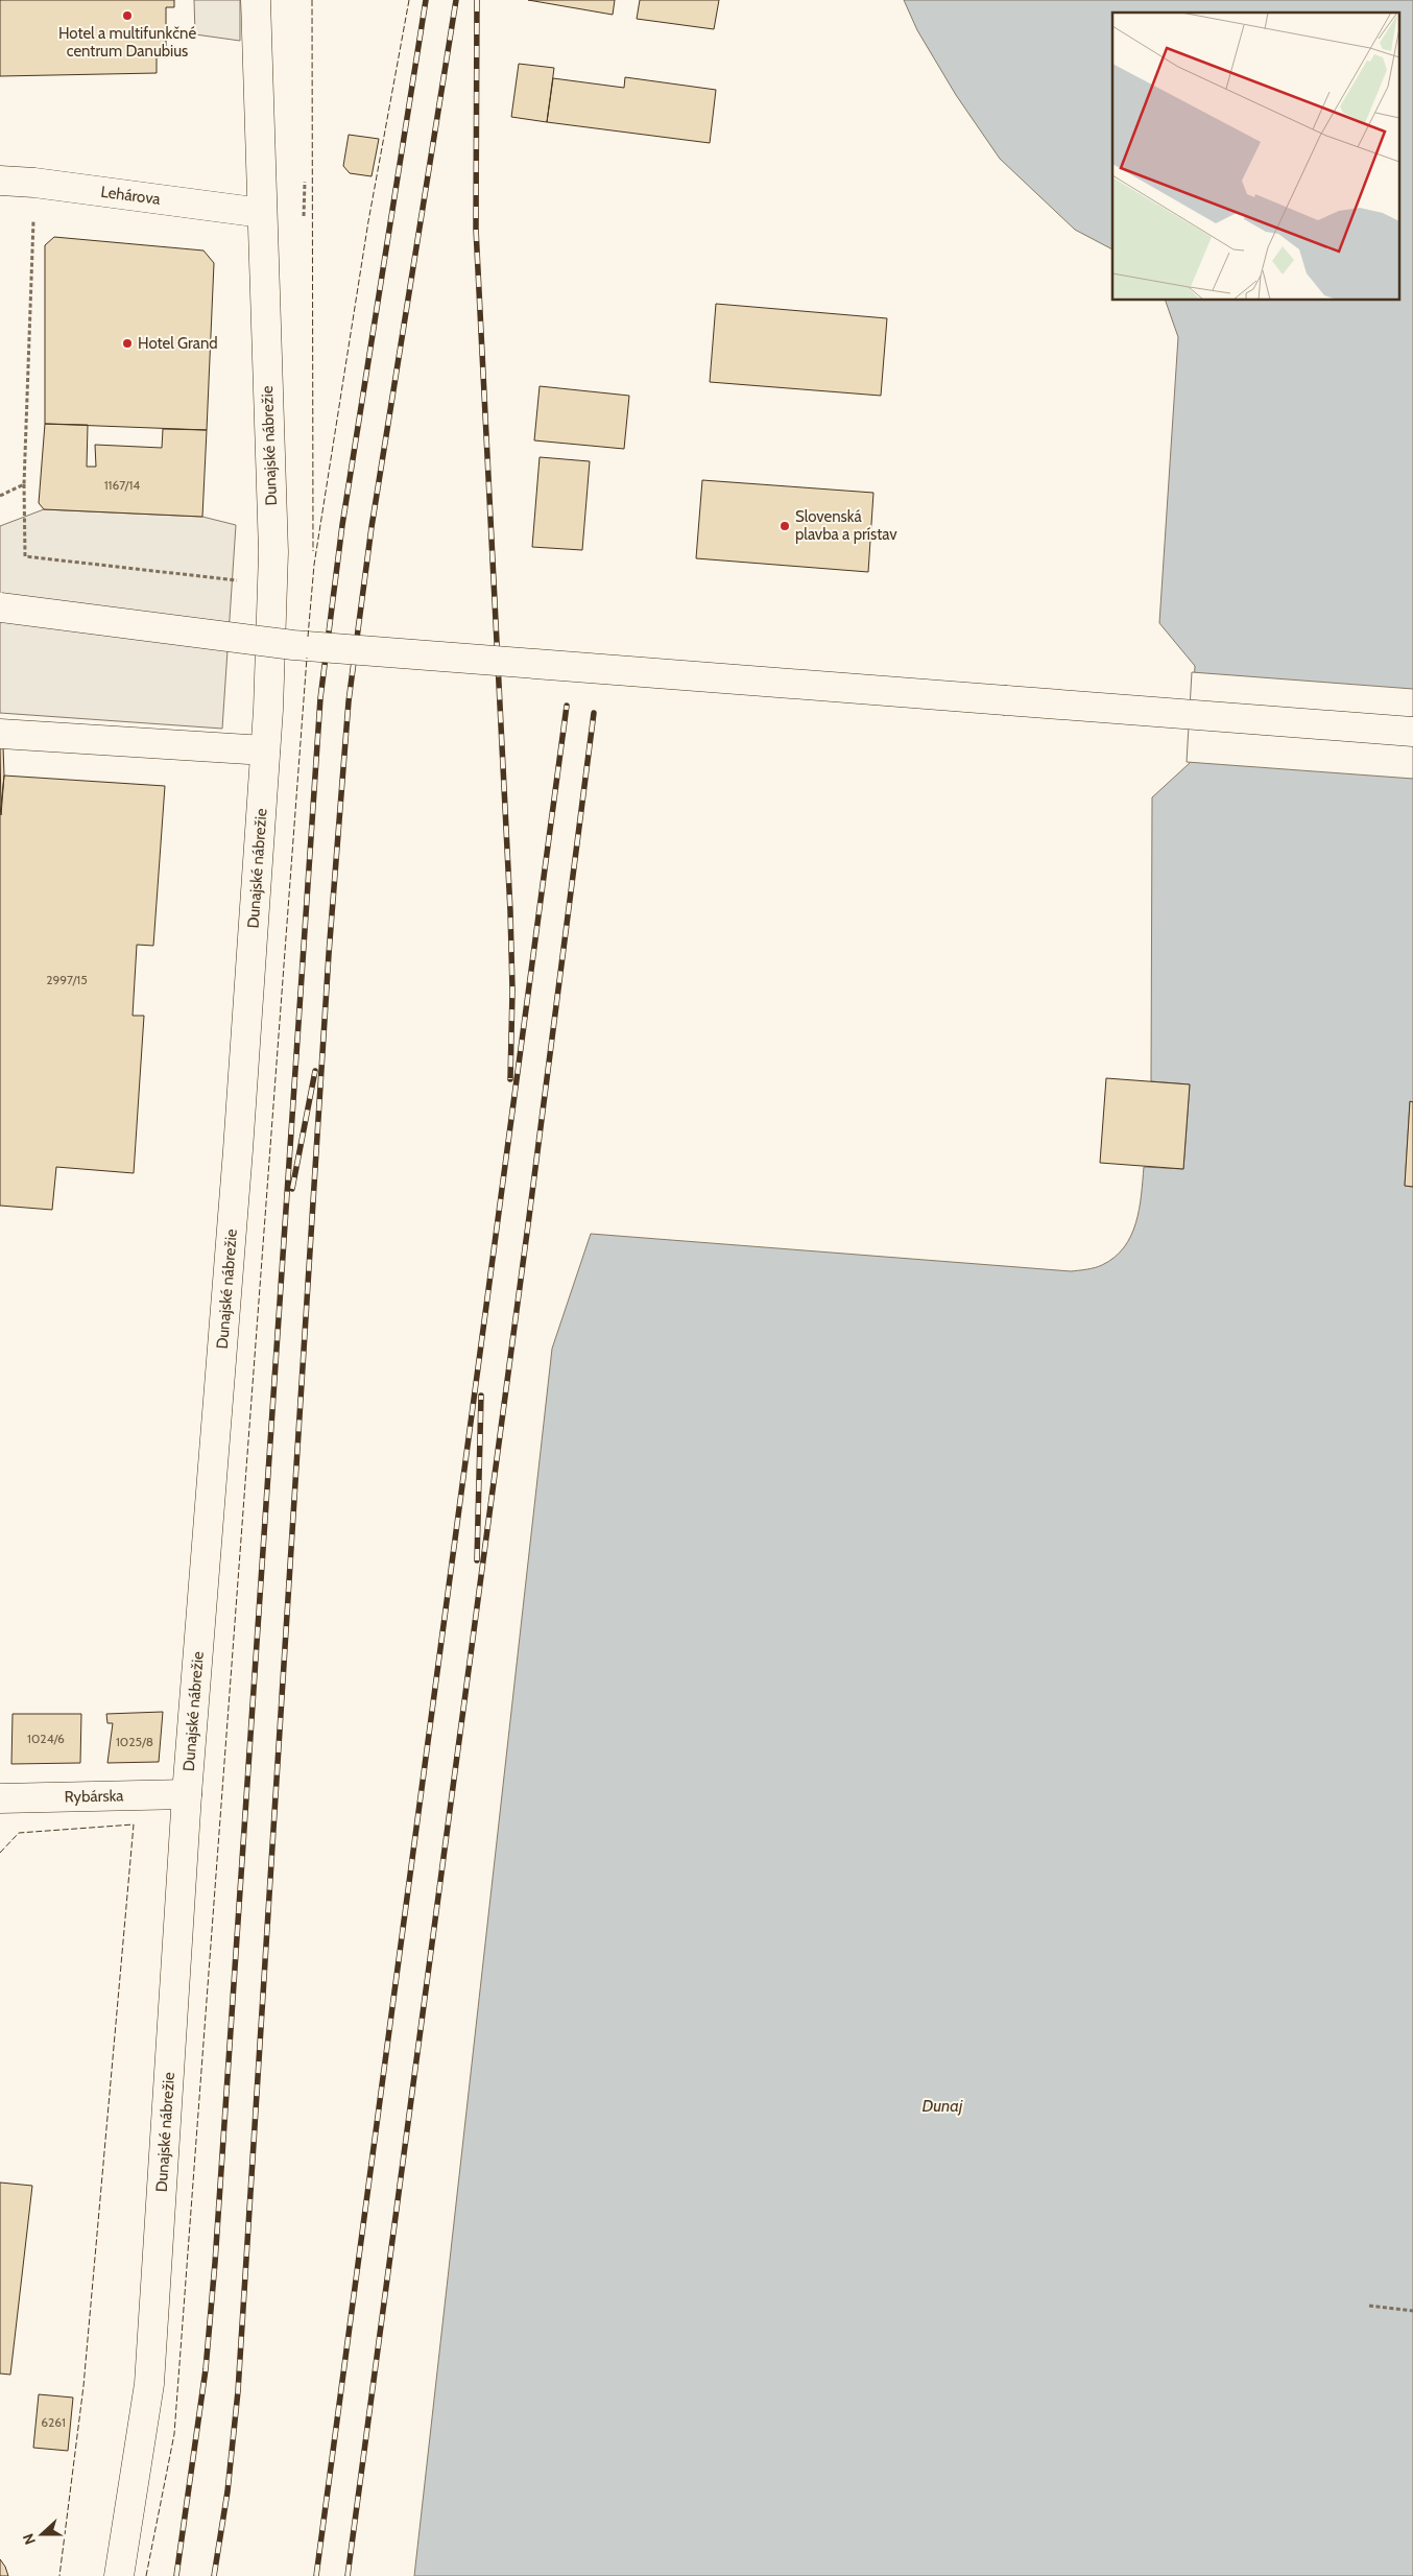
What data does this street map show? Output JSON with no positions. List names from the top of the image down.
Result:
{
  "streets": {
    "street": ["Lehárova", "Dunajské nábrežie", "Rybárska"]
  },
  "crossings": [
    ["Lehárova", "Dunajské nábrežie"],
    ["Dunajské nábrežie", "Rybárska"]
  ],
  "water": ["Dunaj"],
  "places": ["Hotel a multifunkčné centrum Danubius", "Hotel Grand", "Slovenská plavba a prístav"],
  "house_numbers": [
    "1167/14",
    "2997/15",
    "1024/6",
    "1025/8",
    "6261"
  ],
  "north": "left"
}
